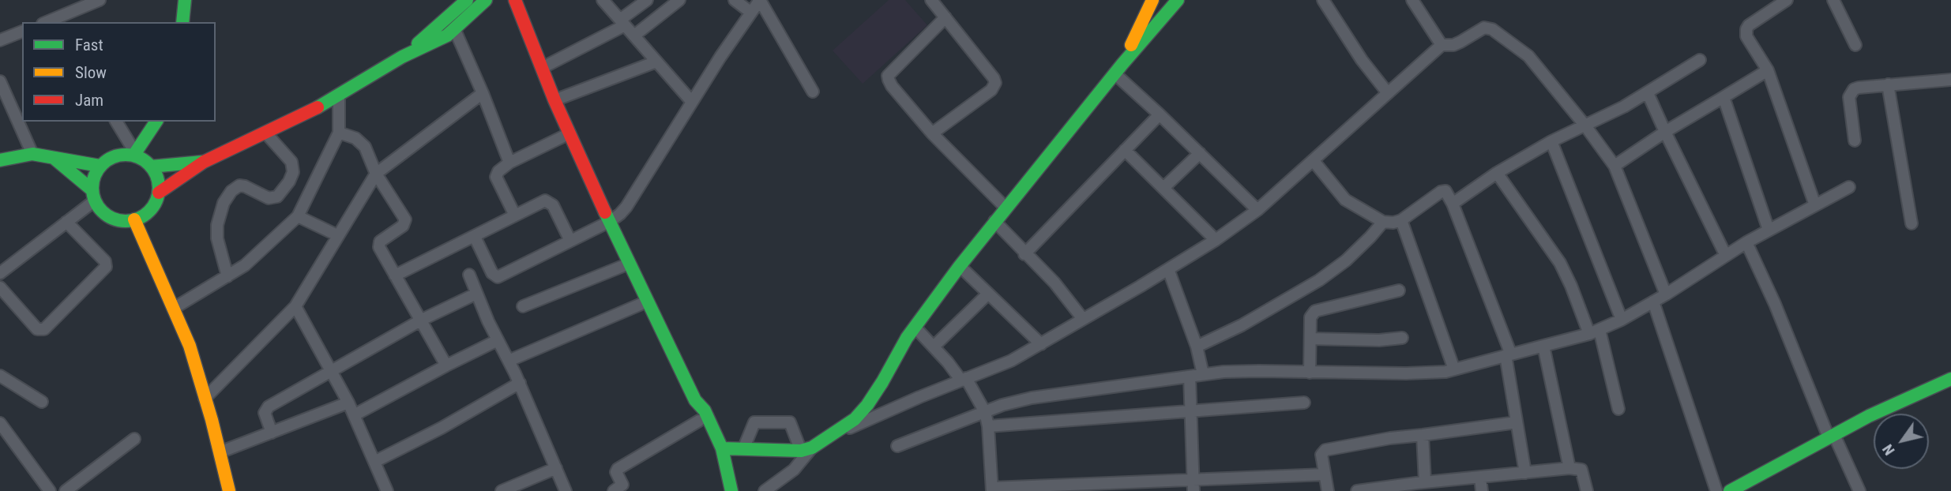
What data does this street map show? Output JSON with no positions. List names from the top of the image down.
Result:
{
  "legend": ["Fast", "Slow", "Jam"],
  "north": "bottom left"
}
